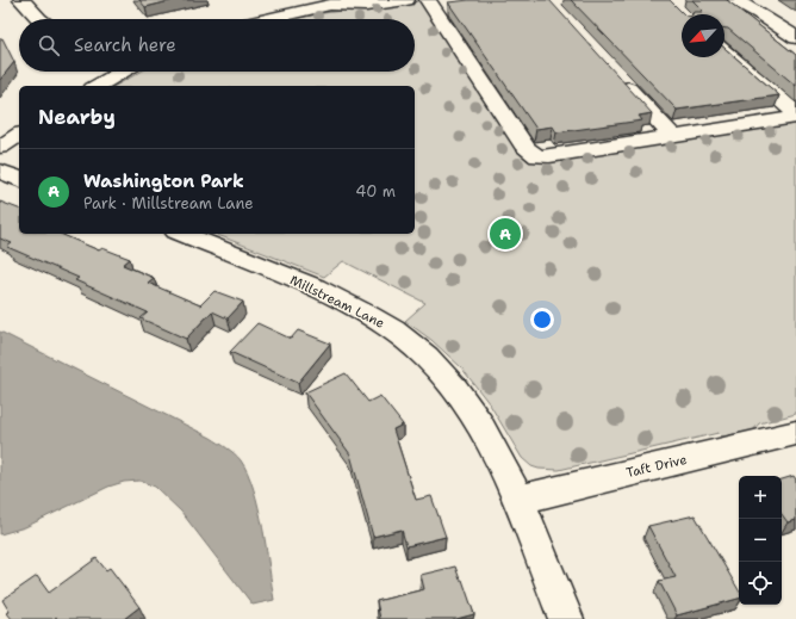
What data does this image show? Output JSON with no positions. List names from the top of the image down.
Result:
{
  "streets": {
    "street": ["Millstream Lane", "Taft Drive"]
  },
  "crossings": [
    ["Millstream Lane", "Taft Drive"]
  ],
  "north": "bottom left",
  "page": {
    "search": "Search here",
    "heading": "Nearby",
    "list": [
      {
        "mark": "A",
        "name": "Washington Park",
        "note": "Park · Millstream Lane",
        "value": "40 m"
      }
    ],
    "pins": "A",
    "map_buttons": ["+", "−"]
  }
}
